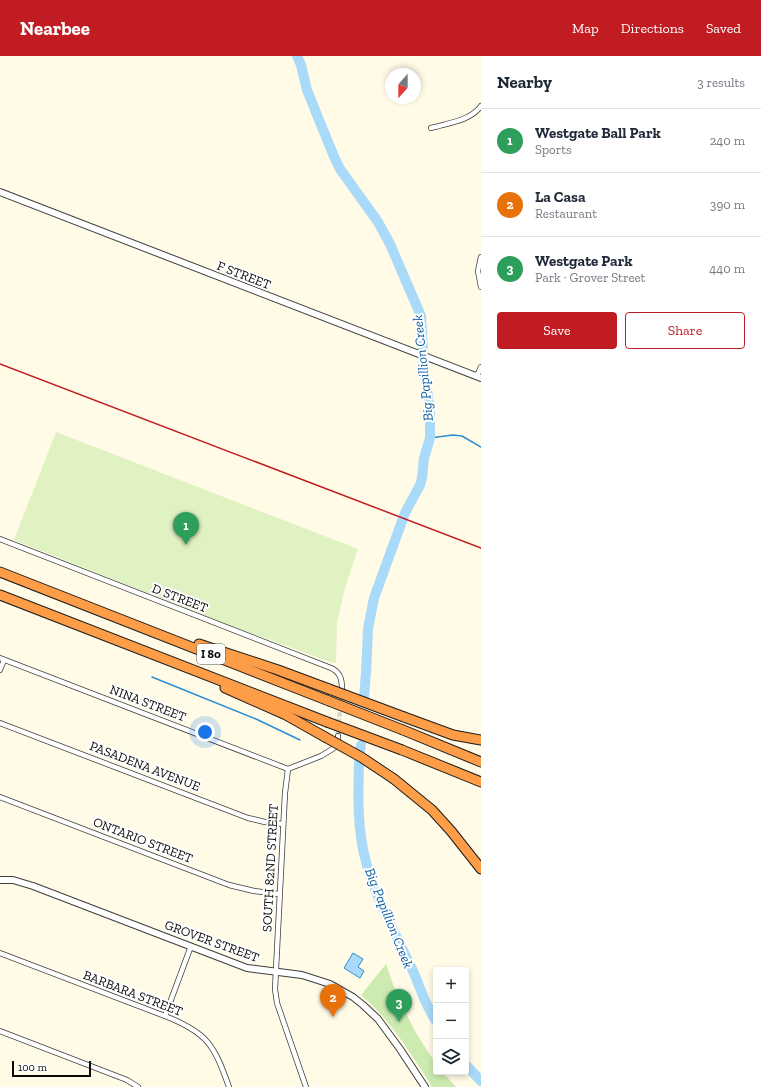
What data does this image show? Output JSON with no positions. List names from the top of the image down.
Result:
{
  "streets": {
    "highway": ["I 80"],
    "street": [
      "F STREET",
      "D STREET",
      "NINA STREET",
      "PASADENA AVENUE",
      "ONTARIO STREET",
      "SOUTH 82ND STREET",
      "GROVER STREET",
      "BARBARA STREET"
    ]
  },
  "crossings": [
    ["NINA STREET", "SOUTH 82ND STREET"],
    ["PASADENA AVENUE", "SOUTH 82ND STREET"],
    ["ONTARIO STREET", "SOUTH 82ND STREET"],
    ["SOUTH 82ND STREET", "GROVER STREET"]
  ],
  "water": ["Big Papillion Creek"],
  "scale_bar": "100 m",
  "north": "bottom",
  "page": {
    "header": "Nearbee",
    "nav": ["Map", "Directions", "Saved"],
    "heading": ["Nearby", "3 results"],
    "list": [
      {
        "mark": "1",
        "name": "Westgate Ball Park",
        "note": "Sports",
        "value": "240 m"
      },
      {
        "mark": "2",
        "name": "La Casa",
        "note": "Restaurant",
        "value": "390 m"
      },
      {
        "mark": "3",
        "name": "Westgate Park",
        "note": "Park · Grover Street",
        "value": "440 m"
      }
    ],
    "buttons": ["Save", "Share"],
    "pins": ["1", "2", "3"],
    "map_buttons": ["+", "−"],
    "scale": "100 m"
  }
}
